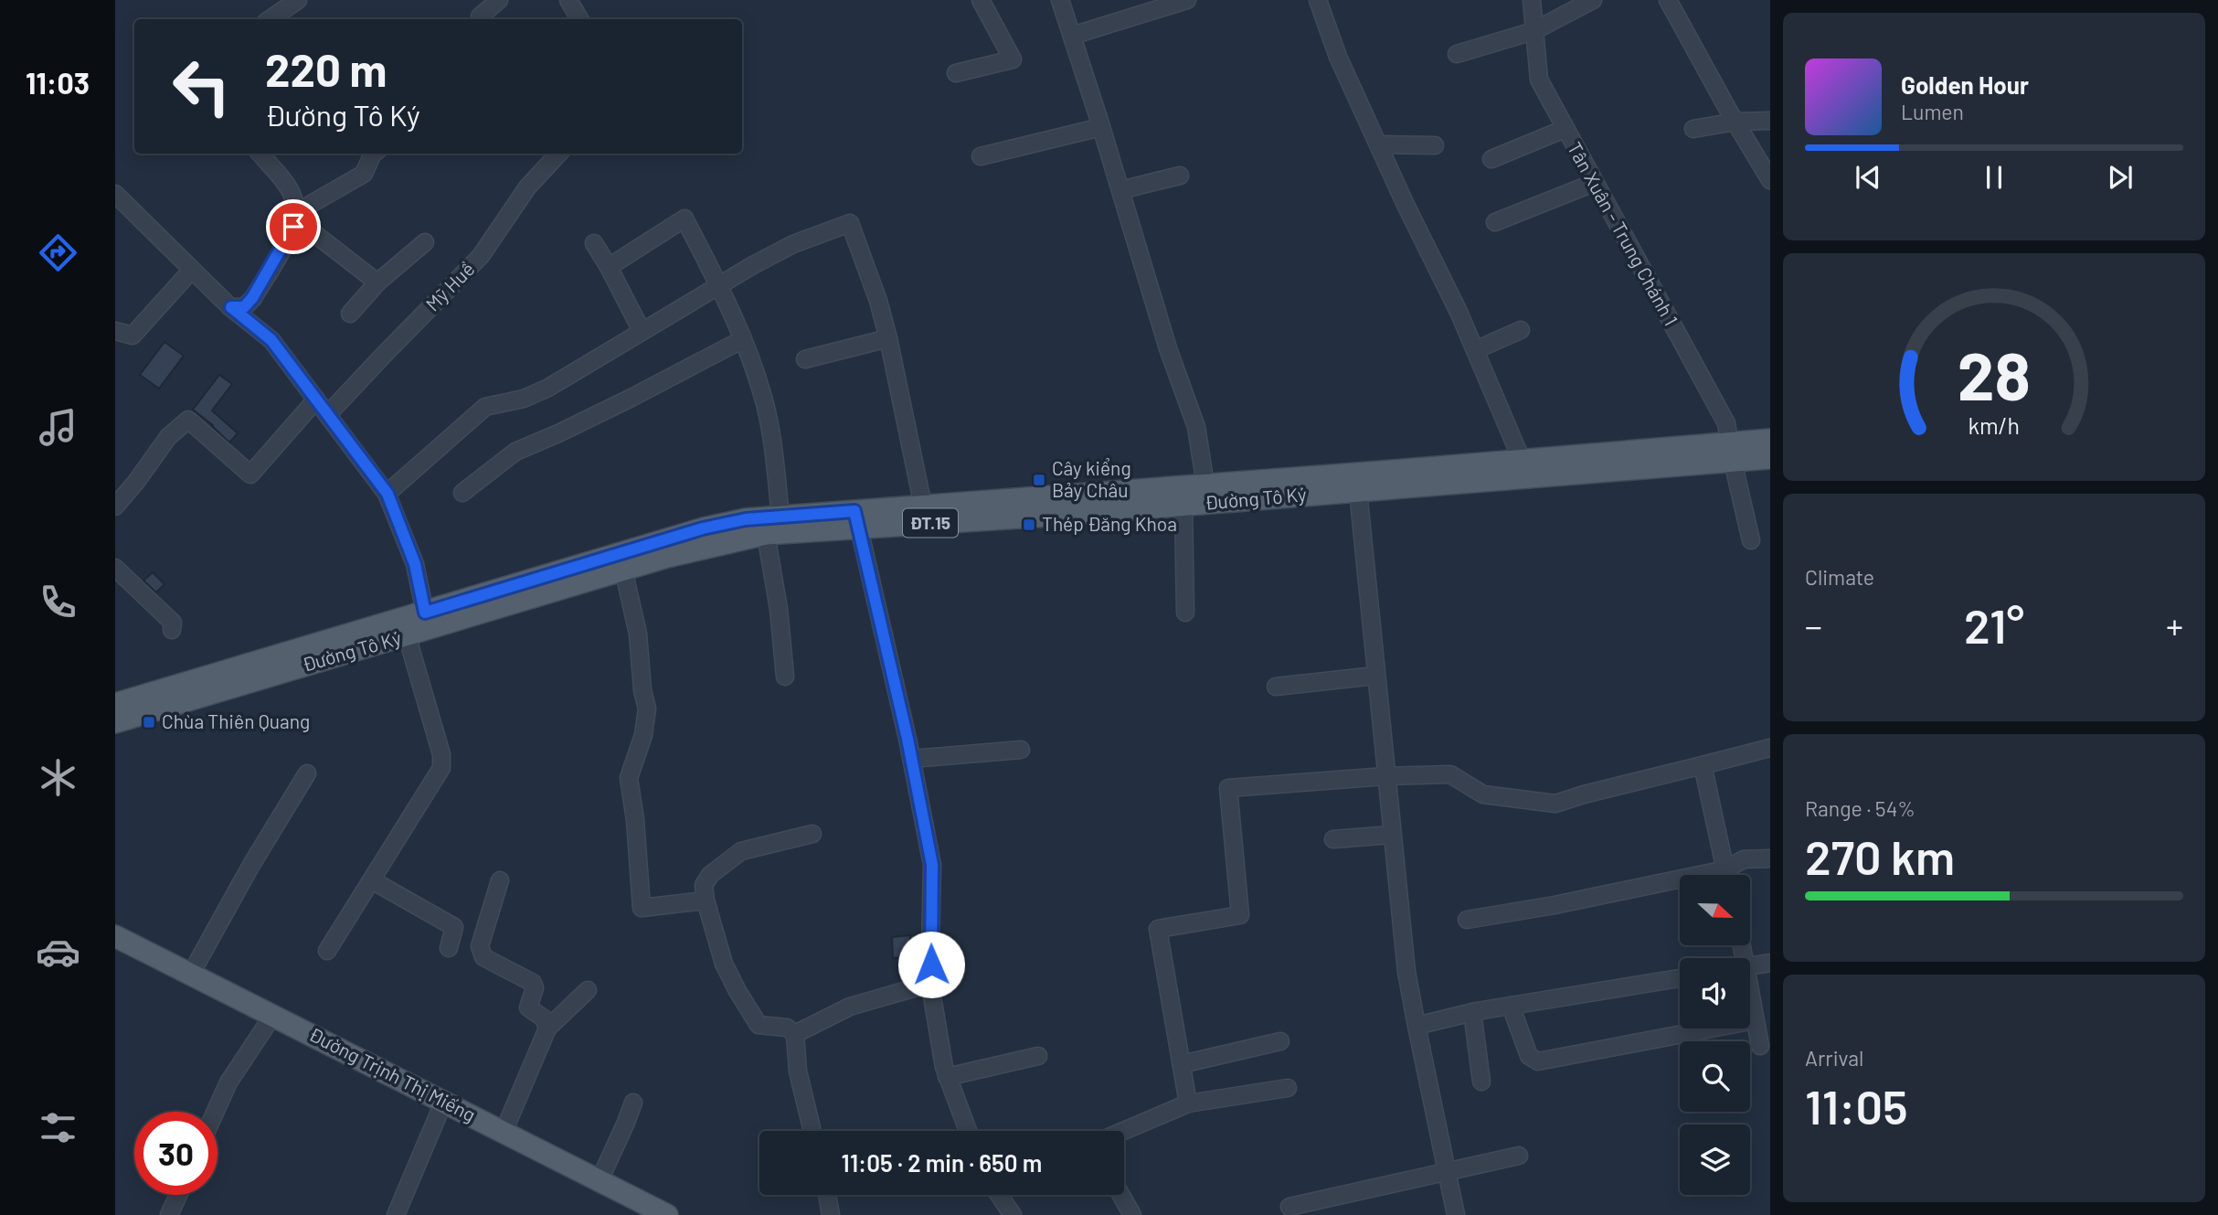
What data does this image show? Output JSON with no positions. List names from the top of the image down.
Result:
{
  "streets": {
    "main road": ["Đường Tô Ký", "ĐT.15", "Đường Trịnh Thị Miếng"],
    "street": ["Tân Xuân - Trung Chánh 1", "Mỹ Huề"]
  },
  "crossings": [
    ["Tân Xuân - Trung Chánh 1", "Đường Tô Ký"]
  ],
  "places": {
    "transit": ["Cây kiểng Bảy Châu", "Thép Đăng Khoa", "Chùa Thiên Quang"]
  },
  "north": "right",
  "page": {
    "tabs": "11:03",
    "turn": ["220 m", "Đường Tô Ký"],
    "song": ["Golden Hour", "Lumen"],
    "tile": [
      "Climate",
      ["Range · 54%", "270 km"],
      ["Arrival", "11:05"]
    ],
    "heat": ["−", "21°", "+"],
    "limit": "30",
    "trip": "11:05 · 2 min · 650 m",
    "gauge": ["28", "km/h"]
  }
}
